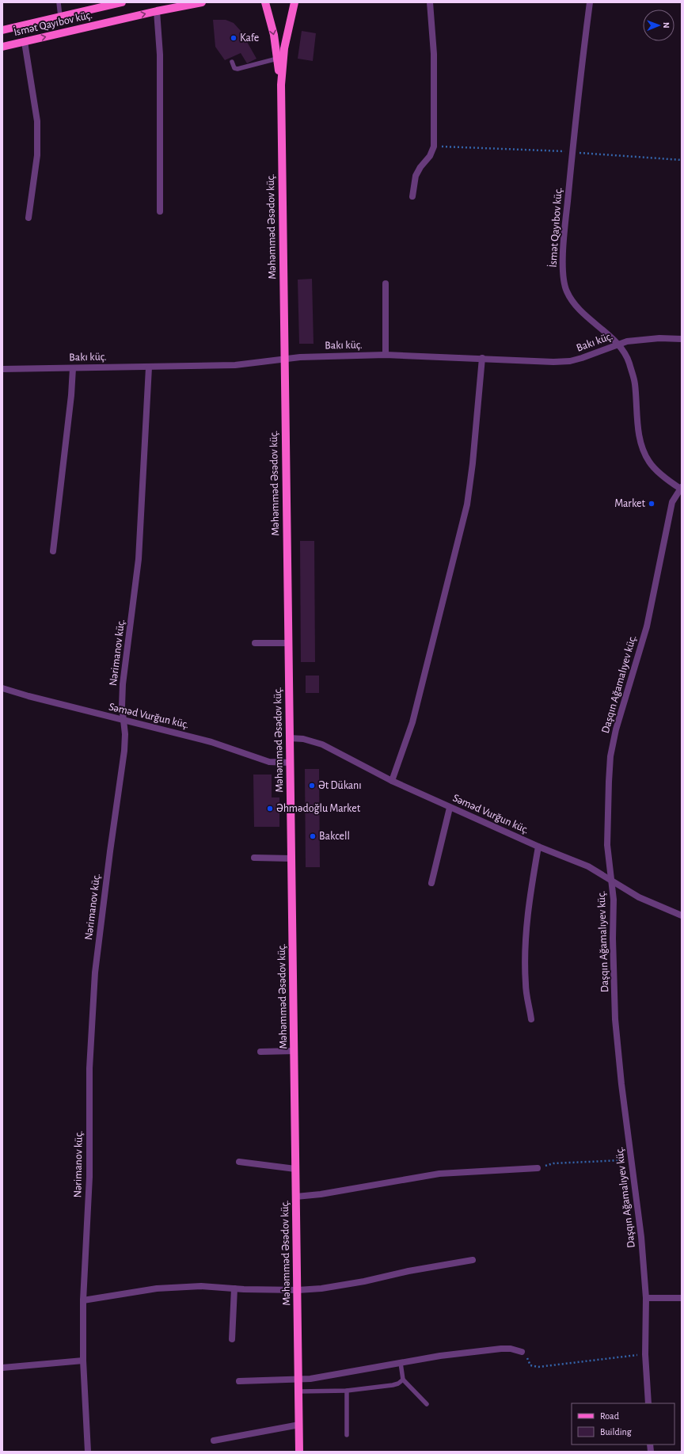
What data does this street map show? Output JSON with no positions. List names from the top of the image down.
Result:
{
  "streets": {
    "main road": ["İsmət Qayıbov küç.", "Məhəmməd Əsədov küç."],
    "street": [
      "Bakı küç.",
      "Nərimanov küç.",
      "Daşqın Ağamalıyev küç.",
      "Səməd Vurğun küç."
    ]
  },
  "crossings": [
    ["İsmət Qayıbov küç.", "Bakı küç."],
    ["İsmət Qayıbov küç.", "Daşqın Ağamalıyev küç."],
    ["Məhəmməd Əsədov küç.", "Bakı küç."],
    ["Məhəmməd Əsədov küç.", "Səməd Vurğun küç."],
    ["Bakı küç.", "Nərimanov küç."],
    ["Nərimanov küç.", "Səməd Vurğun küç."],
    ["Daşqın Ağamalıyev küç.", "Səməd Vurğun küç."]
  ],
  "places": [
    "Kafe",
    "Market",
    "Ət Dükanı",
    "Əhmədoğlu Market",
    "Bakcell"
  ],
  "legend": ["Road", "Building"],
  "north": "right"
}
